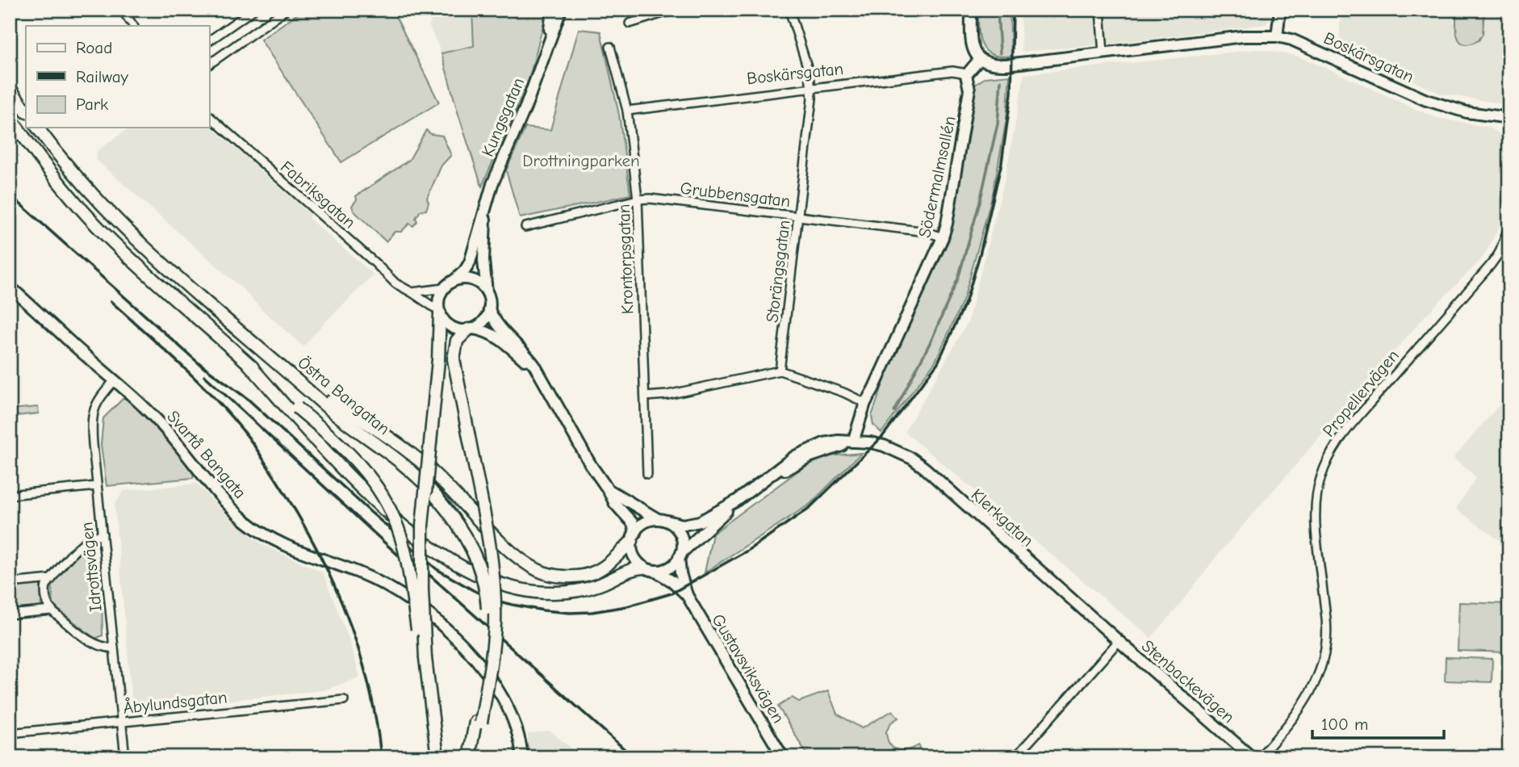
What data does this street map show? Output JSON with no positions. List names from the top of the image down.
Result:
{
  "streets": {
    "main road": ["Östra Bangatan"],
    "street": [
      "Boskärsgatan",
      "Kungsgatan",
      "Södermalmsallén",
      "Fabriksgatan",
      "Grubbensgatan",
      "Krontorpsgatan",
      "Storängsgatan",
      "Propellervägen",
      "Svartå Bangata",
      "Klerkgatan",
      "Idrottsvägen",
      "Gustavsviksvägen",
      "Stenbackevägen",
      "Åbylundsgatan"
    ]
  },
  "crossings": [
    ["Boskärsgatan", "Södermalmsallén"],
    ["Boskärsgatan", "Krontorpsgatan"],
    ["Boskärsgatan", "Storängsgatan"],
    ["Kungsgatan", "Fabriksgatan"],
    ["Södermalmsallén", "Grubbensgatan"],
    ["Södermalmsallén", "Klerkgatan"],
    ["Grubbensgatan", "Krontorpsgatan"],
    ["Grubbensgatan", "Storängsgatan"],
    ["Svartå Bangata", "Idrottsvägen"],
    ["Klerkgatan", "Stenbackevägen"],
    ["Idrottsvägen", "Åbylundsgatan"]
  ],
  "parks": ["Drottningparken"],
  "legend": ["Road", "Railway", "Park"],
  "scale_bar": "100 m"
}
